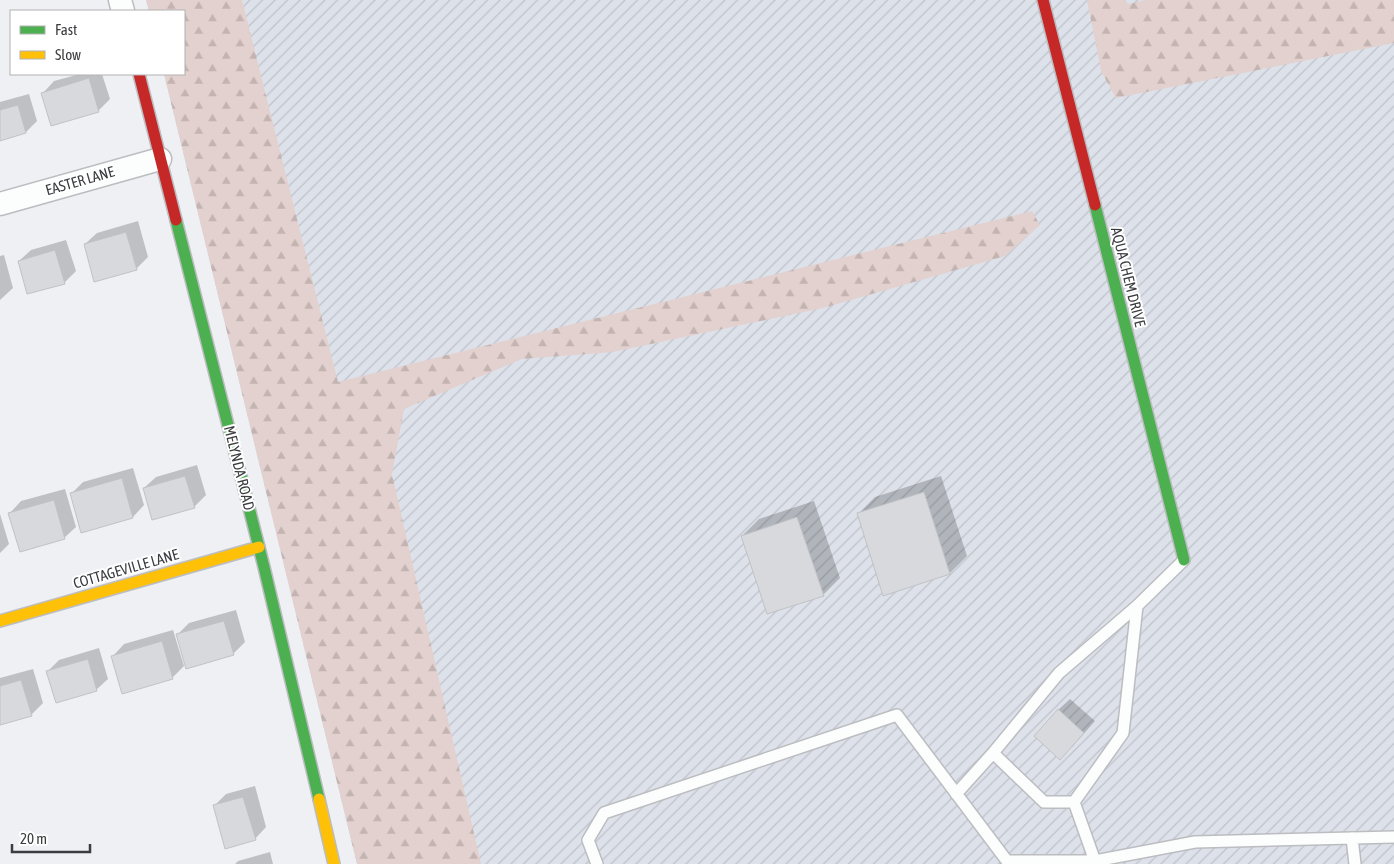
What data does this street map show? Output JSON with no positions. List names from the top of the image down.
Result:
{
  "streets": {
    "street": [
      "EASTER LANE",
      "AQUA CHEM DRIVE",
      "MELYNDA ROAD",
      "COTTAGEVILLE LANE"
    ]
  },
  "crossings": [
    ["EASTER LANE", "MELYNDA ROAD"],
    ["MELYNDA ROAD", "COTTAGEVILLE LANE"]
  ],
  "legend": ["Fast", "Slow"],
  "scale_bar": "20 m"
}
